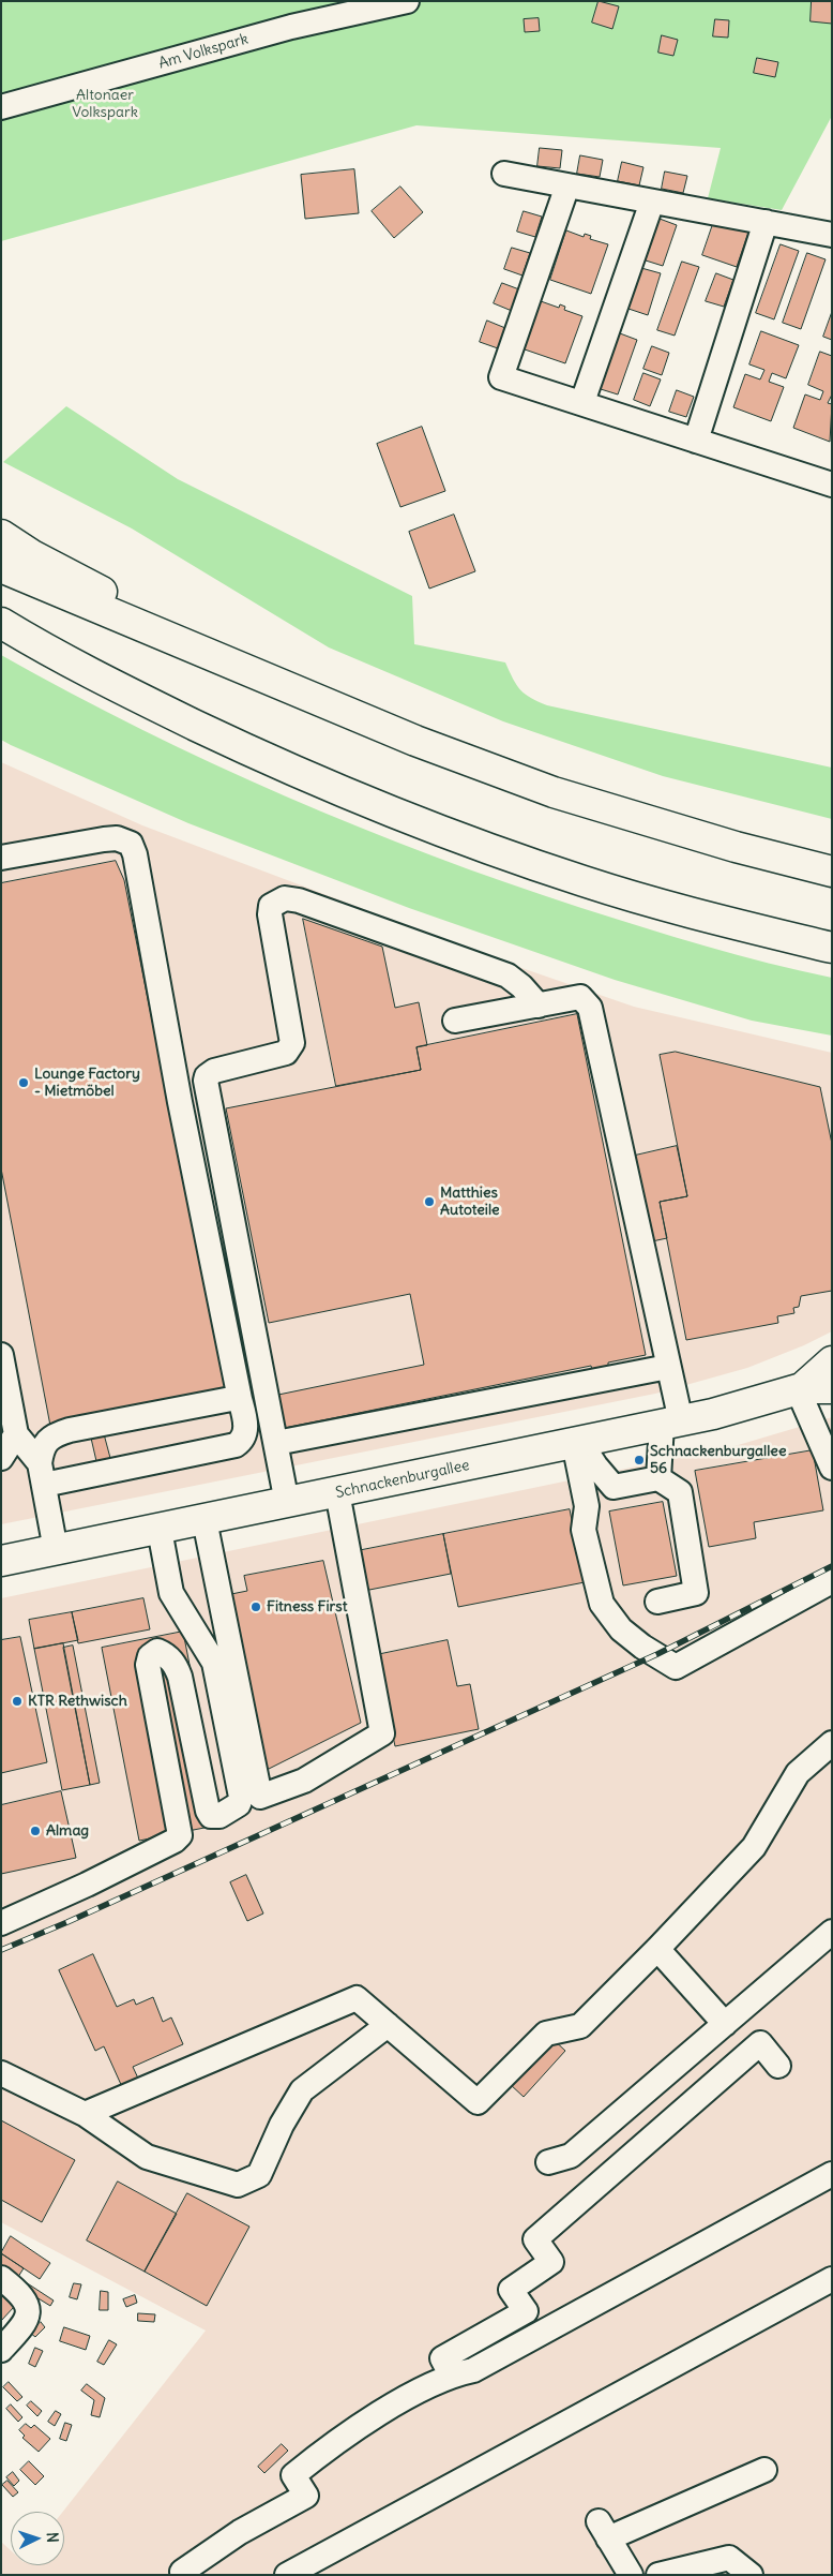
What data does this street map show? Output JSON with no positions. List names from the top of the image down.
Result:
{
  "streets": {
    "main road": ["Schnackenburgallee"],
    "street": ["Am Volkspark"]
  },
  "parks": ["Altonaer Volkspark"],
  "places": [
    "Lounge Factory - Mietmöbel",
    "Matthies Autoteile",
    "Schnackenburgallee 56",
    "Fitness First",
    "KTR Rethwisch",
    "Almag"
  ],
  "north": "right"
}
